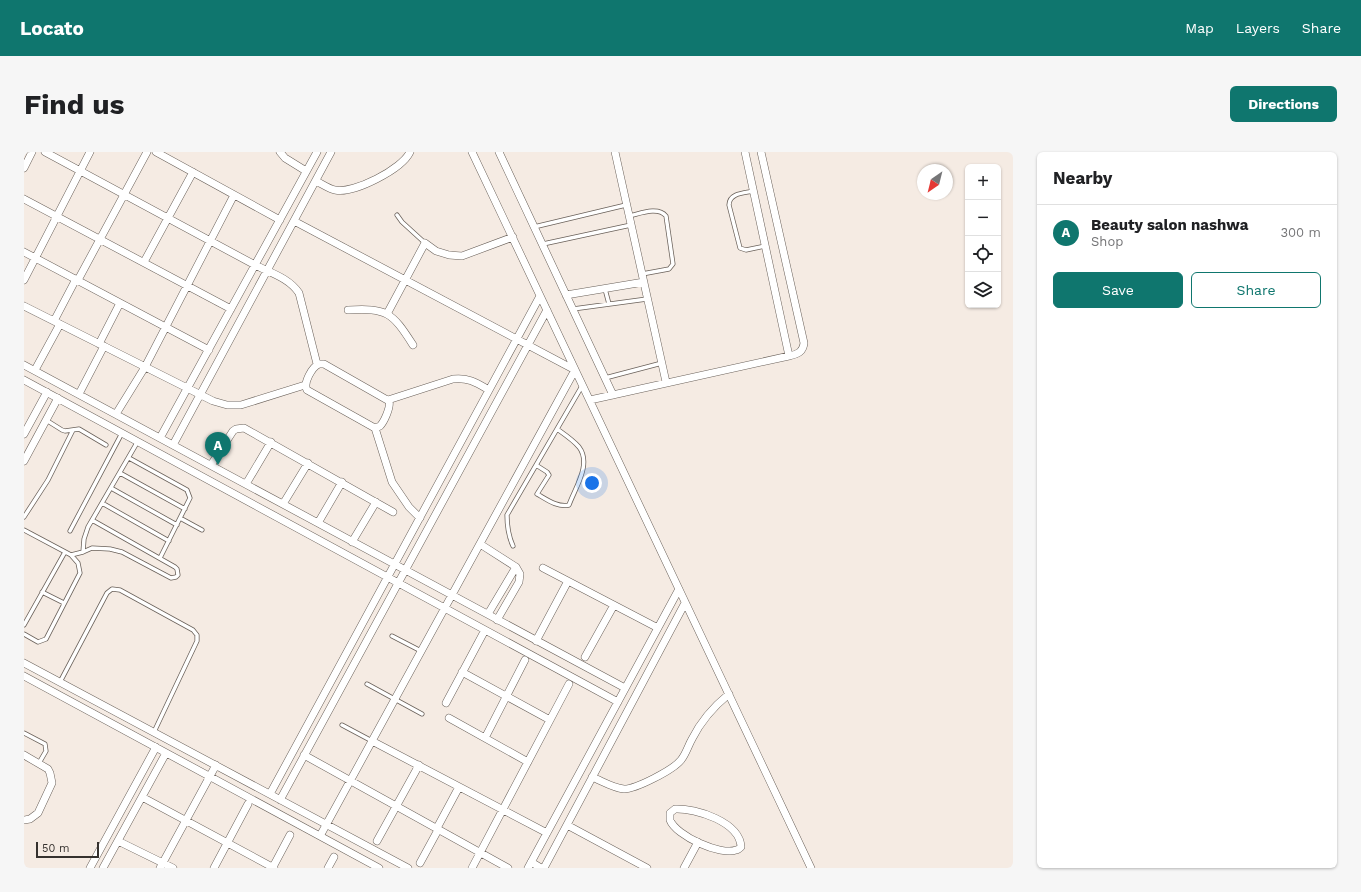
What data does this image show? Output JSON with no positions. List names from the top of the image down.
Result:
{
  "scale_bar": "50 m",
  "north": "bottom left",
  "page": {
    "header": "Locato",
    "nav": ["Map", "Layers", "Share"],
    "buttons": [
      "Directions",
      ["Save", "Share"]
    ],
    "title": "Find us",
    "heading": "Nearby",
    "map_buttons": ["+", "−"],
    "list": [
      {
        "mark": "A",
        "name": "Beauty salon nashwa",
        "note": "Shop",
        "value": "300 m"
      }
    ],
    "pins": "A",
    "scale": "50 m"
  }
}
